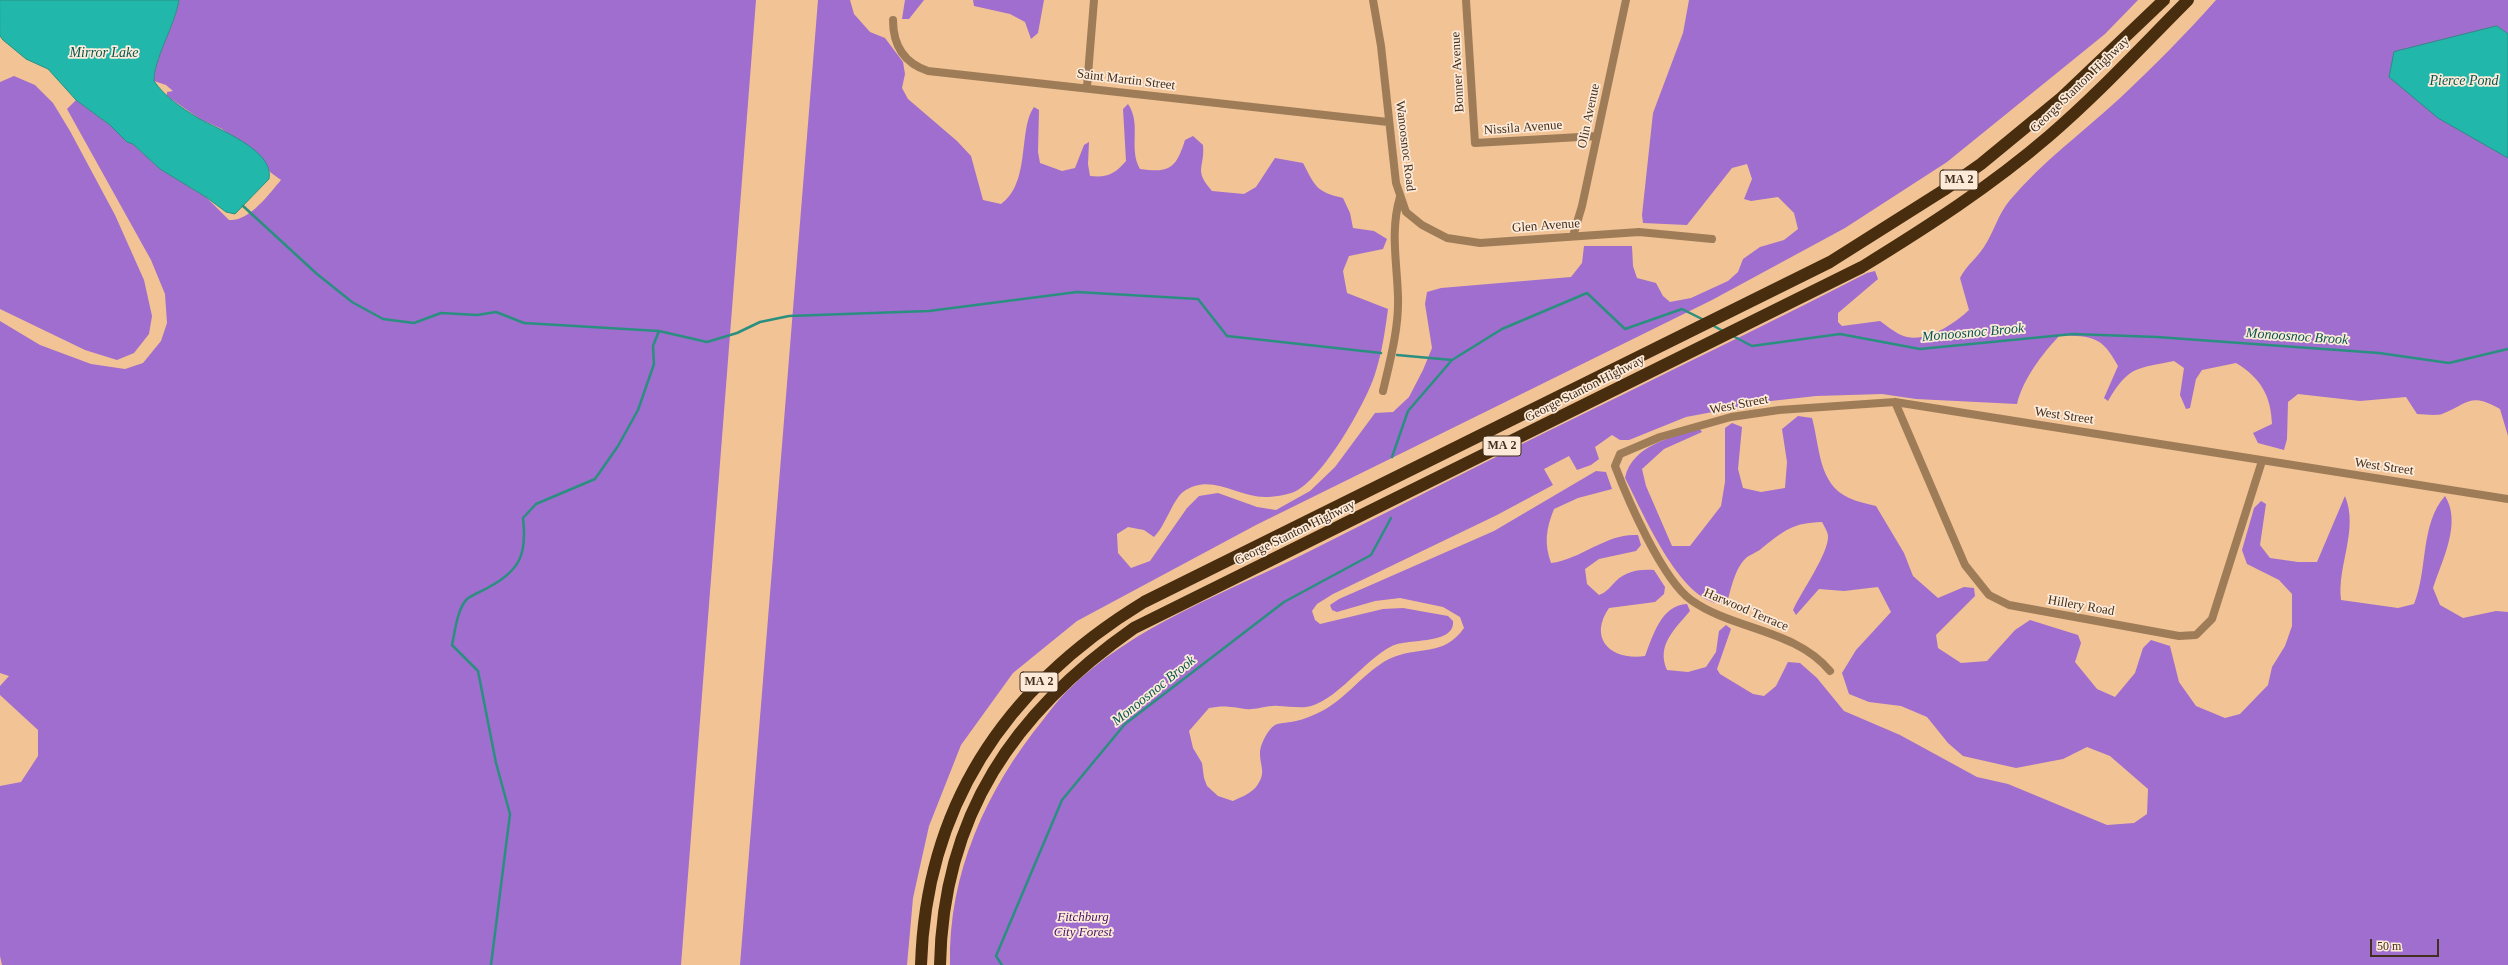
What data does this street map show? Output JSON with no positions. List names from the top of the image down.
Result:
{
  "streets": {
    "highway": ["George Stanton Highway", "MA 2"],
    "street": [
      "Bonner Avenue",
      "Saint Martin Street",
      "Olin Avenue",
      "Nissila Avenue",
      "Wanoosnoc Road",
      "Glen Avenue",
      "West Street",
      "Hillery Road",
      "Harwood Terrace"
    ]
  },
  "crossings": [
    ["Bonner Avenue", "Nissila Avenue"],
    ["Saint Martin Street", "Wanoosnoc Road"],
    ["Olin Avenue", "Nissila Avenue"],
    ["Olin Avenue", "Glen Avenue"],
    ["Wanoosnoc Road", "Glen Avenue"],
    ["West Street", "Hillery Road"],
    ["West Street", "Harwood Terrace"]
  ],
  "water": ["Mirror Lake", "Pierce Pond", "Monoosnoc Brook"],
  "parks": ["Fitchburg City Forest"],
  "scale_bar": "50 m"
}
